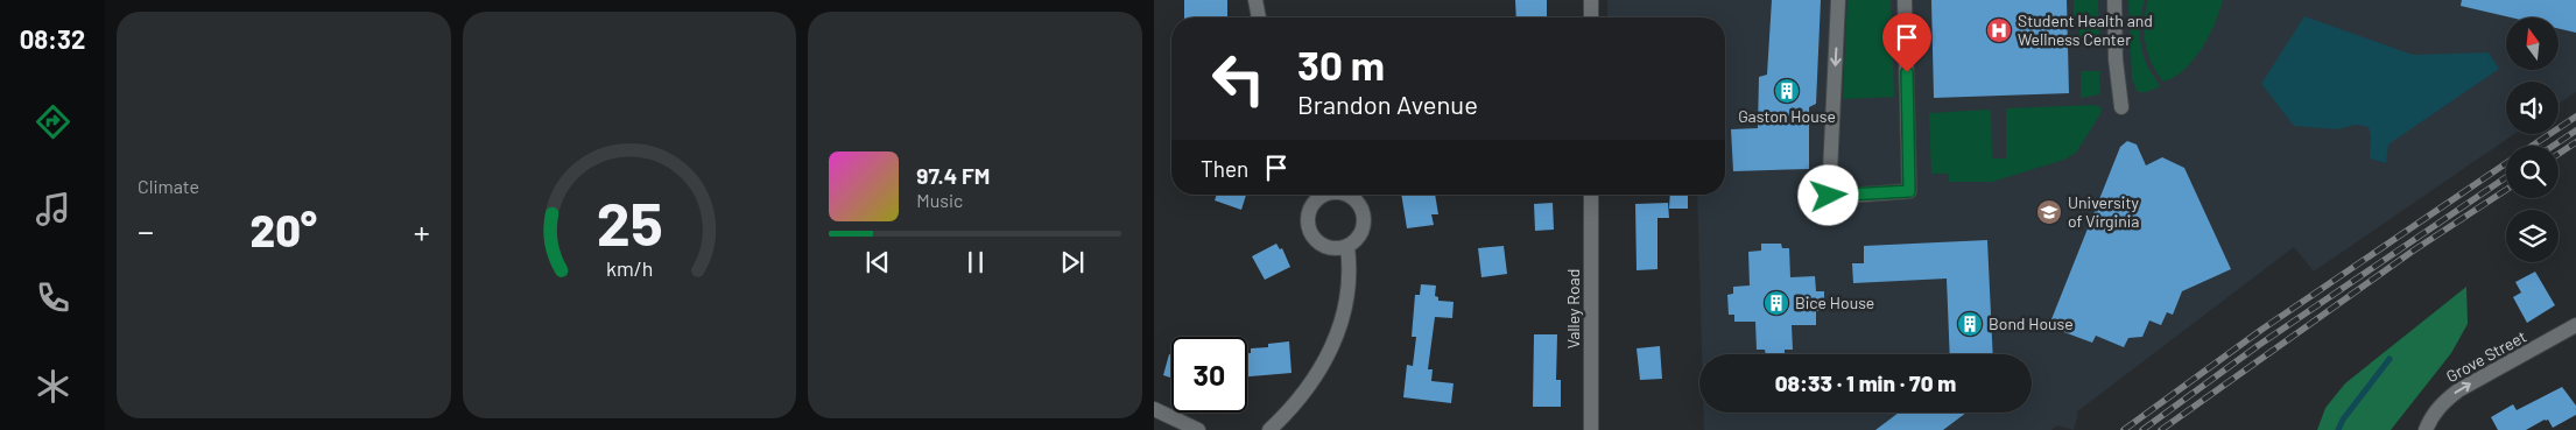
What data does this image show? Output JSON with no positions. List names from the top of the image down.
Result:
{
  "streets": {
    "street": ["Valley Road", "Grove Street"]
  },
  "one_way": ["Grove Street"],
  "places": {
    "hospital": ["Student Health and Wellness Center"],
    "building": ["Gaston House", "Bice House", "Bond House"],
    "school or university": ["University of Virginia"]
  },
  "north": "top",
  "page": {
    "tabs": "08:32",
    "tile": "Climate",
    "turn": ["30 m", "Brandon Avenue"],
    "then": "Then",
    "song": ["97.4 FM", "Music"],
    "heat": ["−", "20°", "+"],
    "limit": "30",
    "trip": "08:33 · 1 min · 70 m",
    "gauge": ["25", "km/h"]
  }
}
